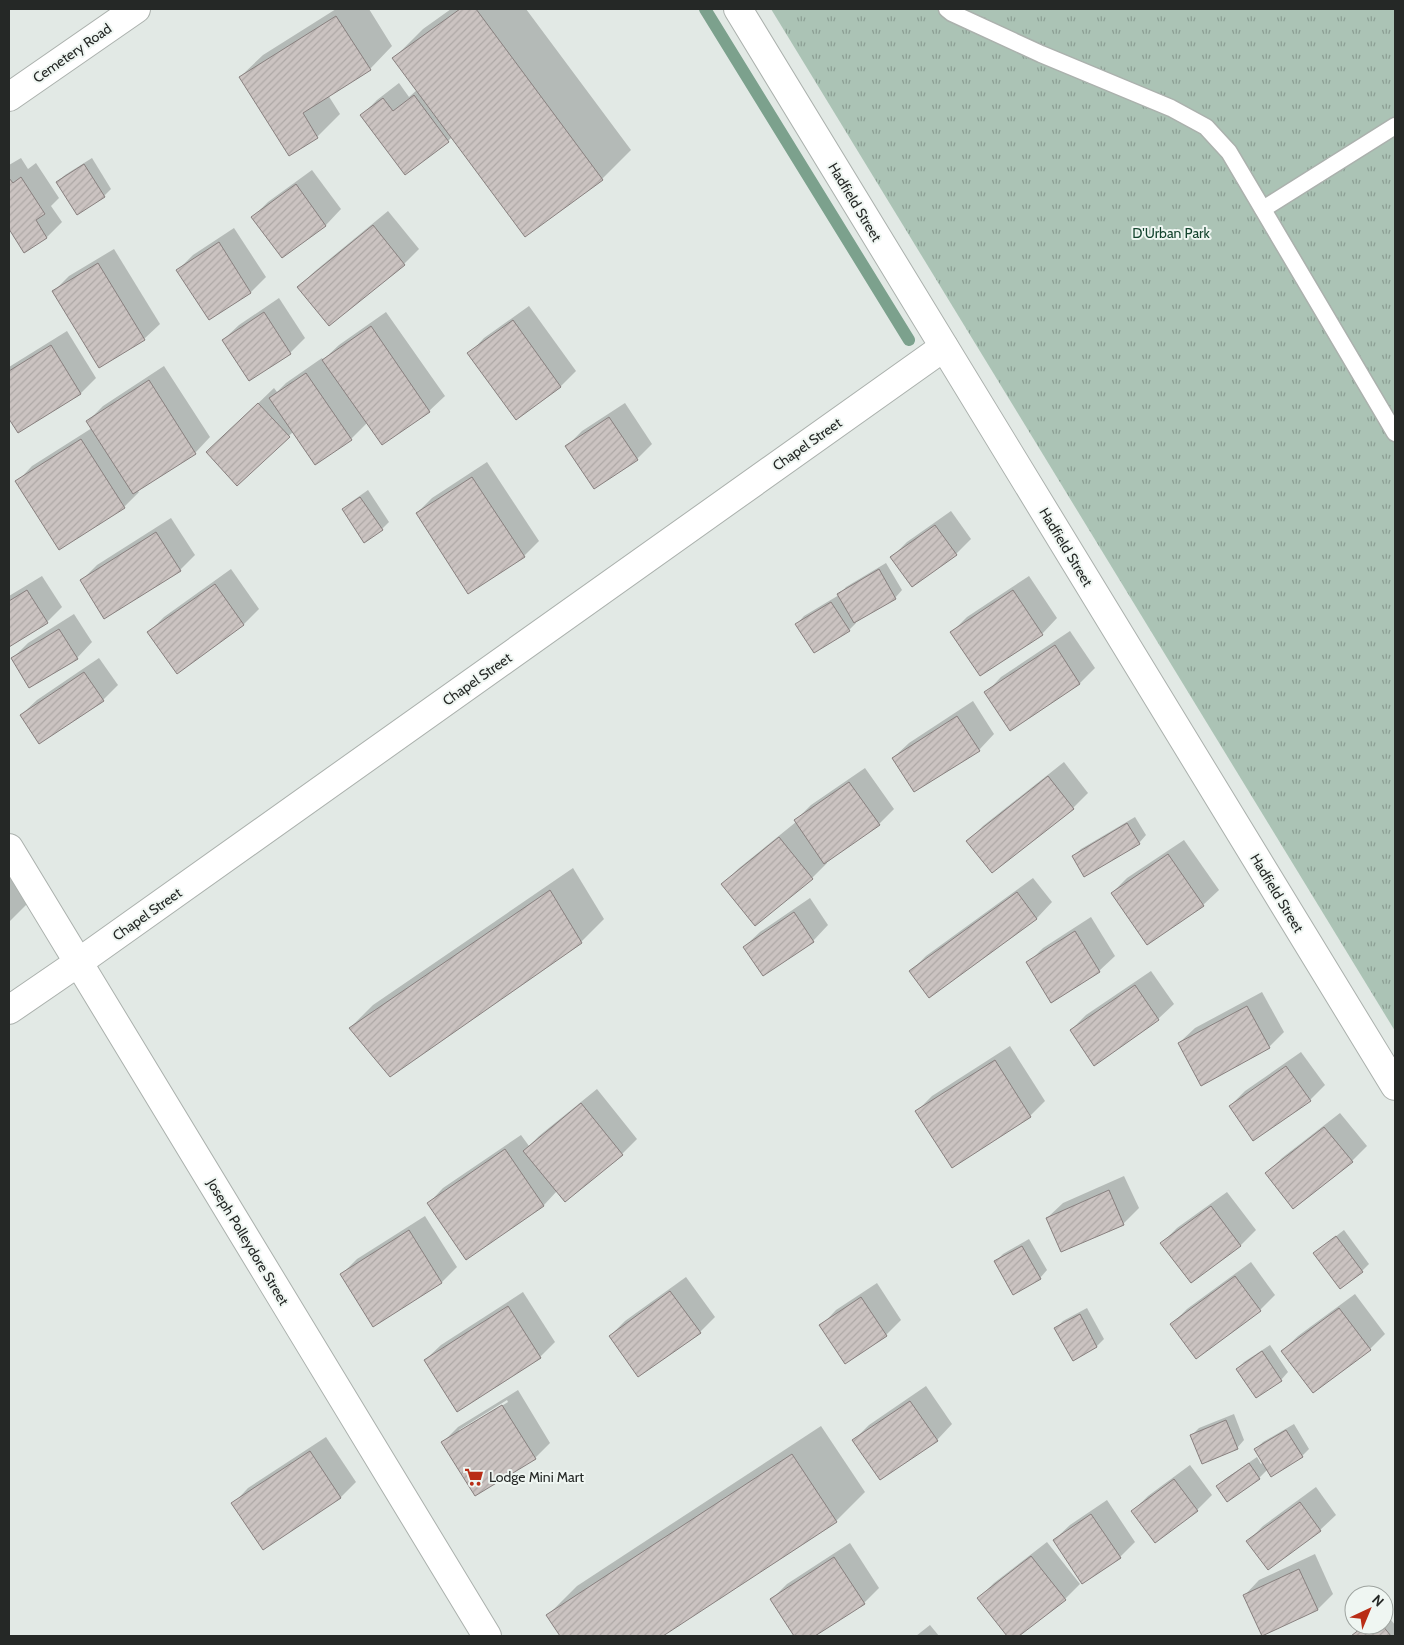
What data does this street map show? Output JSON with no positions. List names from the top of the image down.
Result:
{
  "streets": {
    "street": [
      "Cemetery Road",
      "Hadfield Street",
      "Chapel Street",
      "Joseph Polleydore Street"
    ]
  },
  "crossings": [
    ["Hadfield Street", "Chapel Street"],
    ["Chapel Street", "Joseph Polleydore Street"]
  ],
  "parks": ["D'Urban Park"],
  "places": {
    "supermarket": ["Lodge Mini Mart"]
  },
  "north": "top right"
}
